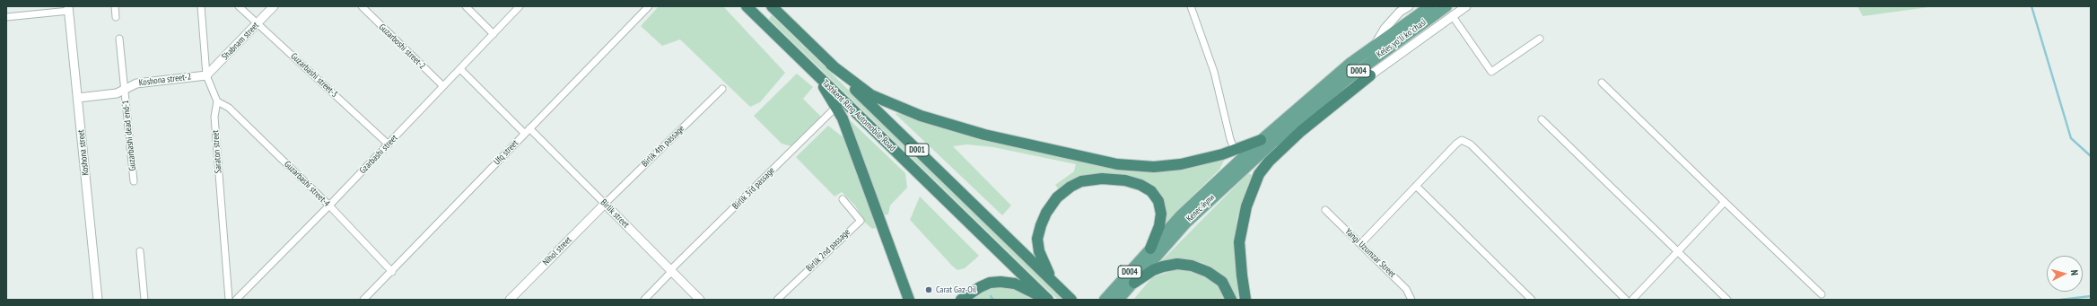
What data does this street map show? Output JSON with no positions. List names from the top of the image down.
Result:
{
  "streets": {
    "highway": ["Tashkent Ring Automobile Road", "D001"],
    "main road": ["Keles yoʻli koʻchasi", "D004", "Келес йули"],
    "street": [
      "Shabnam street",
      "Guzarboshi street-2",
      "Guzarbashi street-3",
      "Koshona street-2",
      "Guzarbаshi dead end-1",
      "Birlik 4th passage",
      "Saraton street",
      "Koshona street",
      "Ufq street",
      "Gzarbashi street",
      "Guzarbashi street-4",
      "Birlik 3rd passage",
      "Birlik street",
      "Birlik 2nd passage",
      "Nihol street",
      "Yangi Uzumzar Street"
    ]
  },
  "crossings": [
    ["Keles yoʻli koʻchasi", "Келес йули"],
    ["Shabnam street", "Guzarbashi street-3"],
    ["Shabnam street", "Koshona street-2"],
    ["Guzarboshi street-2", "Gzarbashi street"],
    ["D004", "Келес йули"],
    ["Guzarbashi street-3", "Gzarbashi street"],
    ["Koshona street-2", "Guzarbаshi dead end-1"],
    ["Koshona street-2", "Koshona street"],
    ["Birlik 4th passage", "Birlik street"],
    ["Birlik 4th passage", "Nihol street"],
    ["Saraton street", "Guzarbashi street-4"],
    ["Ufq street", "Guzarbashi street-4"],
    ["Ufq street", "Birlik street"],
    ["Gzarbashi street", "Guzarbashi street-4"],
    ["Birlik 3rd passage", "Birlik street"],
    ["Birlik street", "Nihol street"]
  ],
  "places": ["Carat Gaz-Oil"],
  "north": "right"
}
